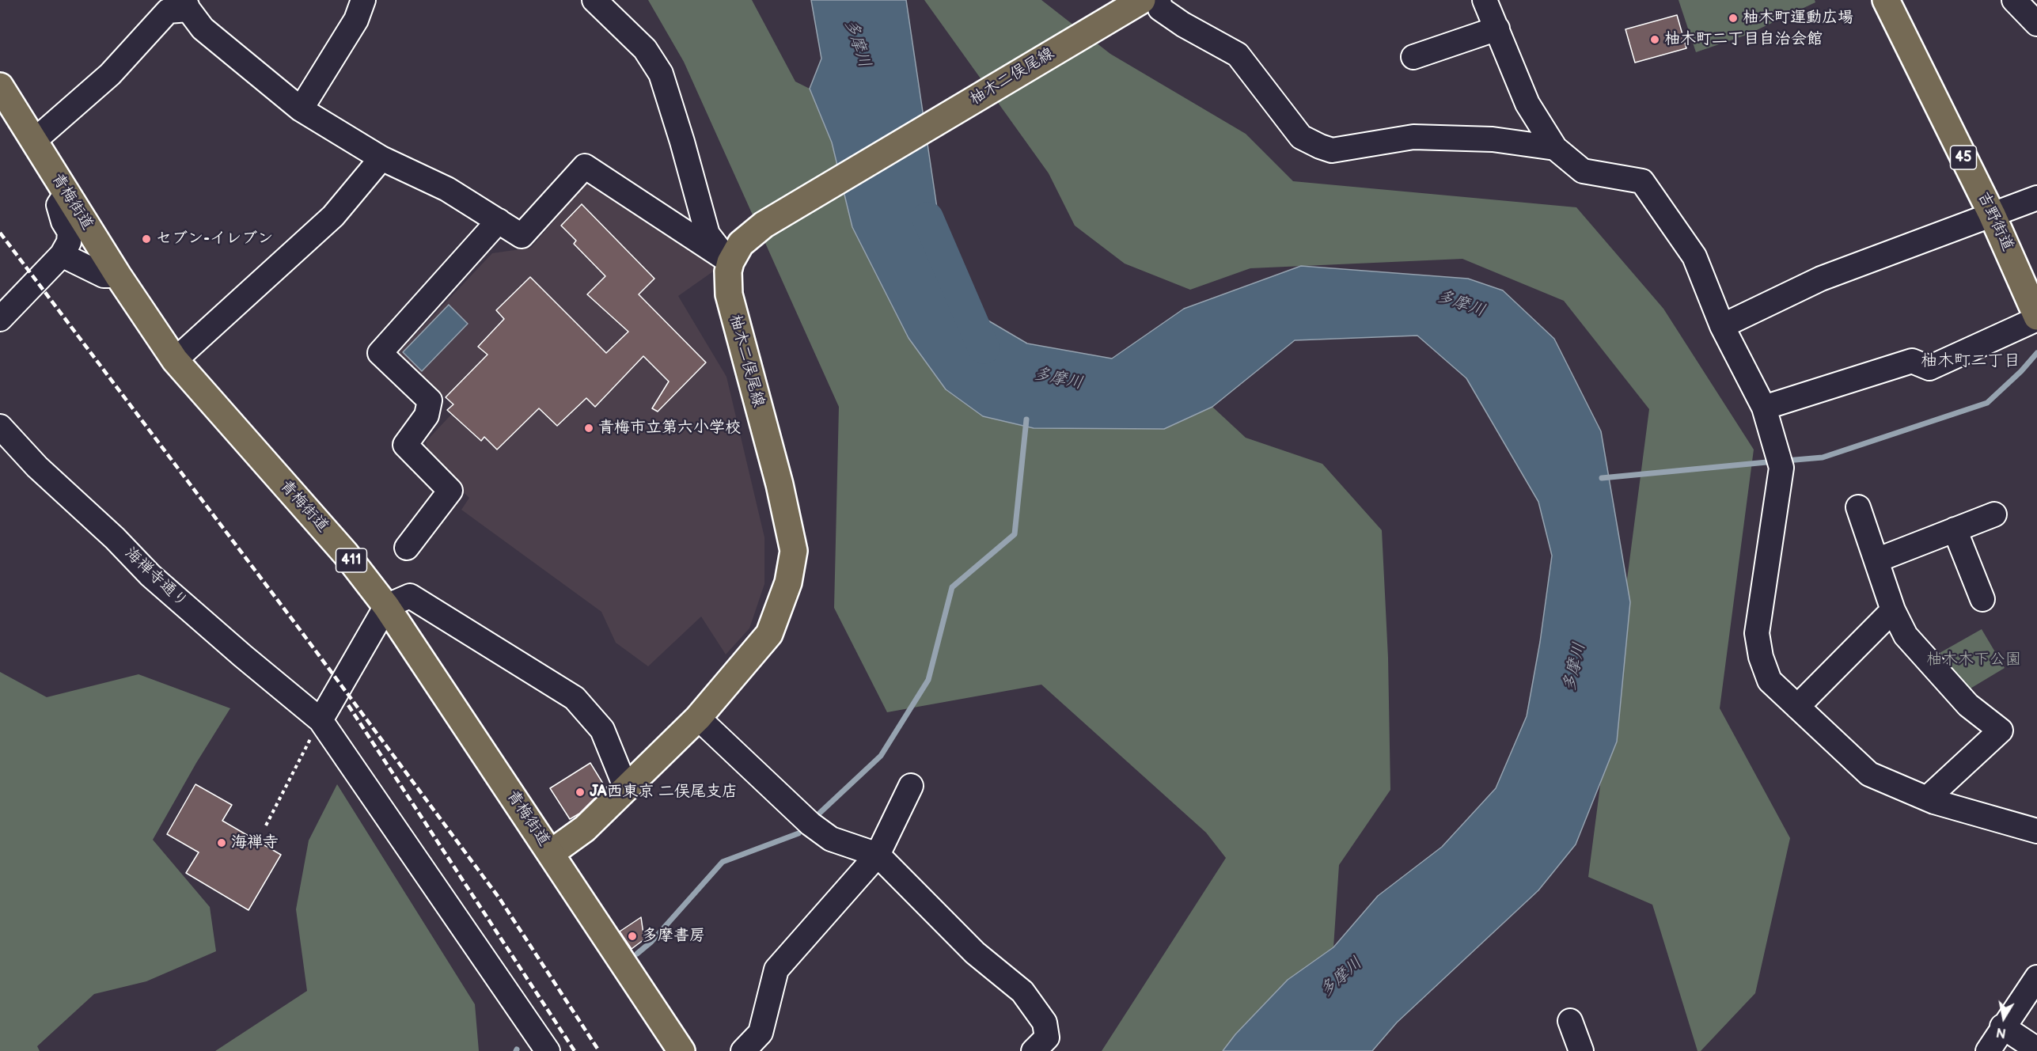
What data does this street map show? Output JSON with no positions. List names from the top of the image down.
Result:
{
  "streets": {
    "main road": [
      "柚木二俣尾線",
      "45",
      "青梅街道",
      "吉野街道",
      "411"
    ],
    "street": ["海禅寺通り"]
  },
  "crossings": [
    ["柚木二俣尾線", "青梅街道"]
  ],
  "districts": ["柚木町二丁目"],
  "water": ["多摩川"],
  "parks": ["柚木木下公園"],
  "places": [
    "柚木町運動広場",
    "柚木町二丁目自治会館",
    "セブン-イレブン",
    "青梅市立第六小学校",
    "JA西東京 二俣尾支店",
    "海禅寺",
    "多摩書房"
  ],
  "north": "bottom"
}
